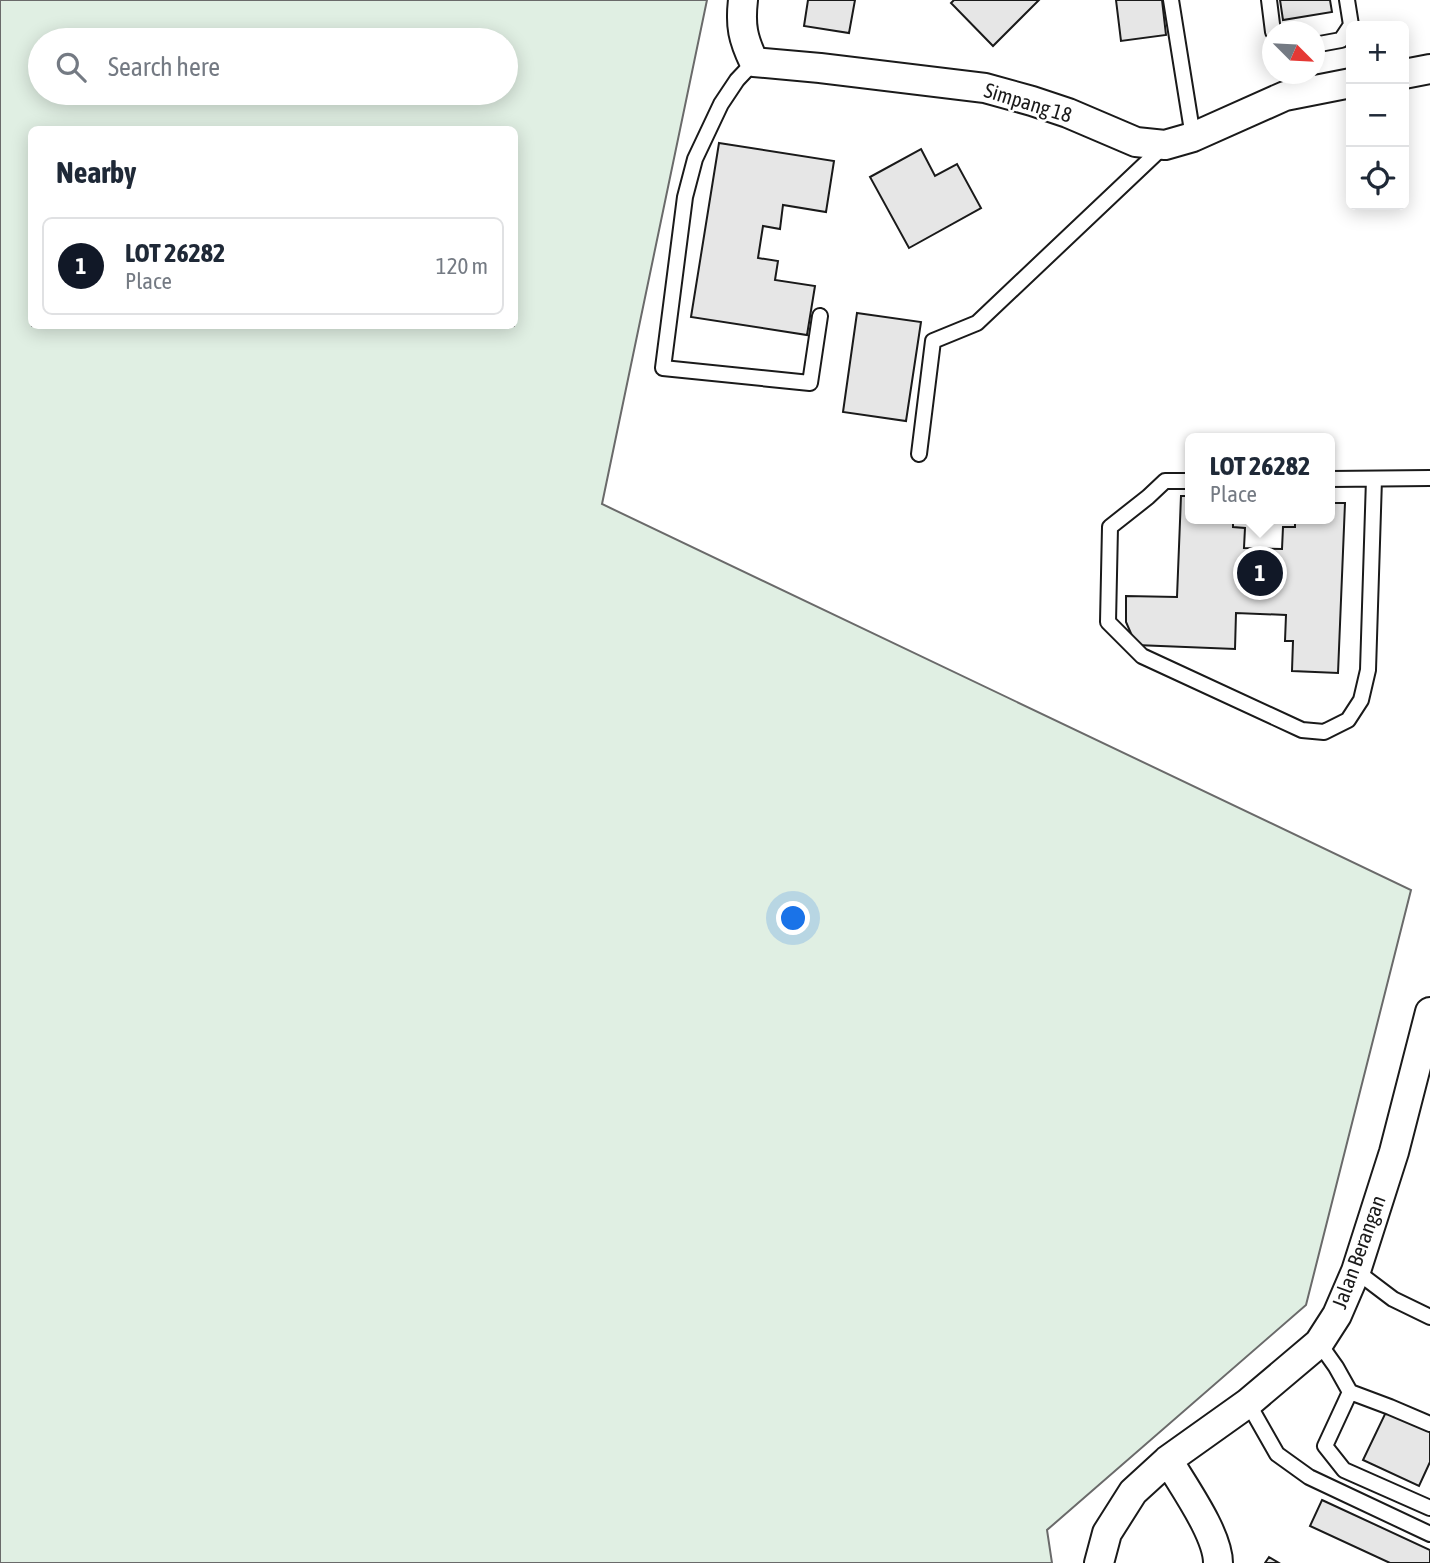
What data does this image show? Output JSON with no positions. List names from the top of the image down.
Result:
{
  "streets": {
    "street": ["Simpang 18", "Jalan Berangan"]
  },
  "north": "bottom right",
  "page": {
    "map_buttons": ["+", "−"],
    "search": "Search here",
    "heading": "Nearby",
    "list": [
      {
        "mark": "1",
        "name": "LOT 26282",
        "note": "Place",
        "value": "120 m"
      }
    ],
    "popup": ["LOT 26282", "Place"],
    "pins": "1"
  }
}
